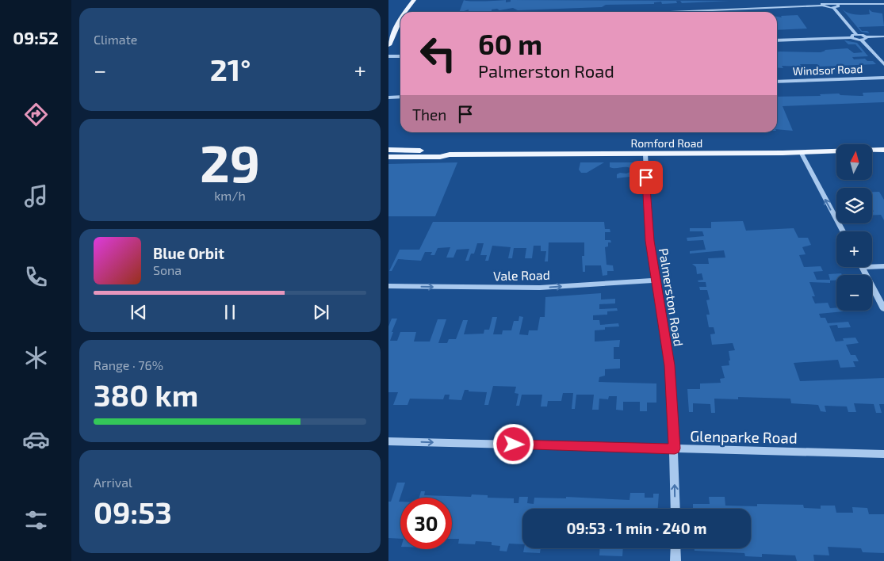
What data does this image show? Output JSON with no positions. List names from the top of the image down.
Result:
{
  "streets": {
    "main road": ["Romford Road"],
    "street": [
      "Windsor Road",
      "Vale Road",
      "Palmerston Road",
      "Glenparke Road"
    ]
  },
  "crossings": [
    ["Romford Road", "Palmerston Road"],
    ["Vale Road", "Palmerston Road"],
    ["Palmerston Road", "Glenparke Road"]
  ],
  "one_way": ["Vale Road", "Glenparke Road"],
  "north": "top",
  "page": {
    "tabs": "09:52",
    "tile": [
      "Climate",
      ["29", "km/h"],
      ["Range · 76%", "380 km"],
      ["Arrival", "09:53"]
    ],
    "turn": ["60 m", "Palmerston Road"],
    "heat": ["−", "21°", "+"],
    "then": "Then",
    "map_buttons": ["+", "−"],
    "song": ["Blue Orbit", "Sona"],
    "limit": "30",
    "trip": "09:53 · 1 min · 240 m"
  }
}
